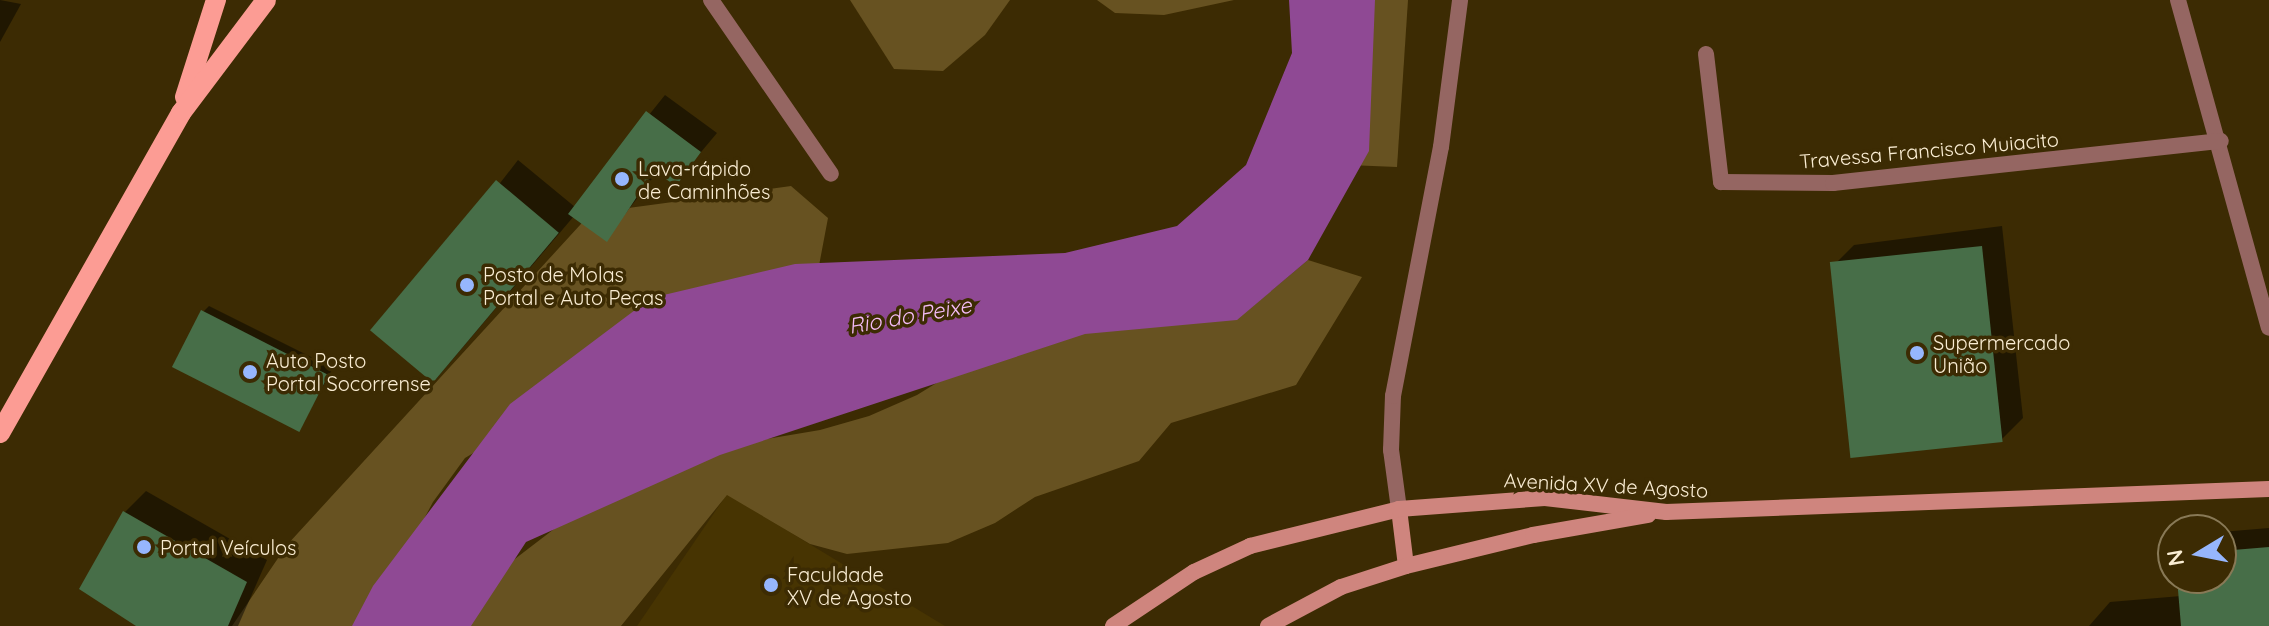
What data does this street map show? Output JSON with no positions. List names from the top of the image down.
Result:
{
  "streets": {
    "street": ["Travessa Francisco Muiacito", "Avenida XV de Agosto"]
  },
  "water": ["Rio do Peixe"],
  "places": [
    "Lava-rápido de Caminhões",
    "Posto de Molas Portal e Auto Peças",
    "Supermercado União",
    "Auto Posto Portal Socorrense",
    "Portal Veículos",
    "Faculdade XV de Agosto"
  ],
  "north": "left"
}
